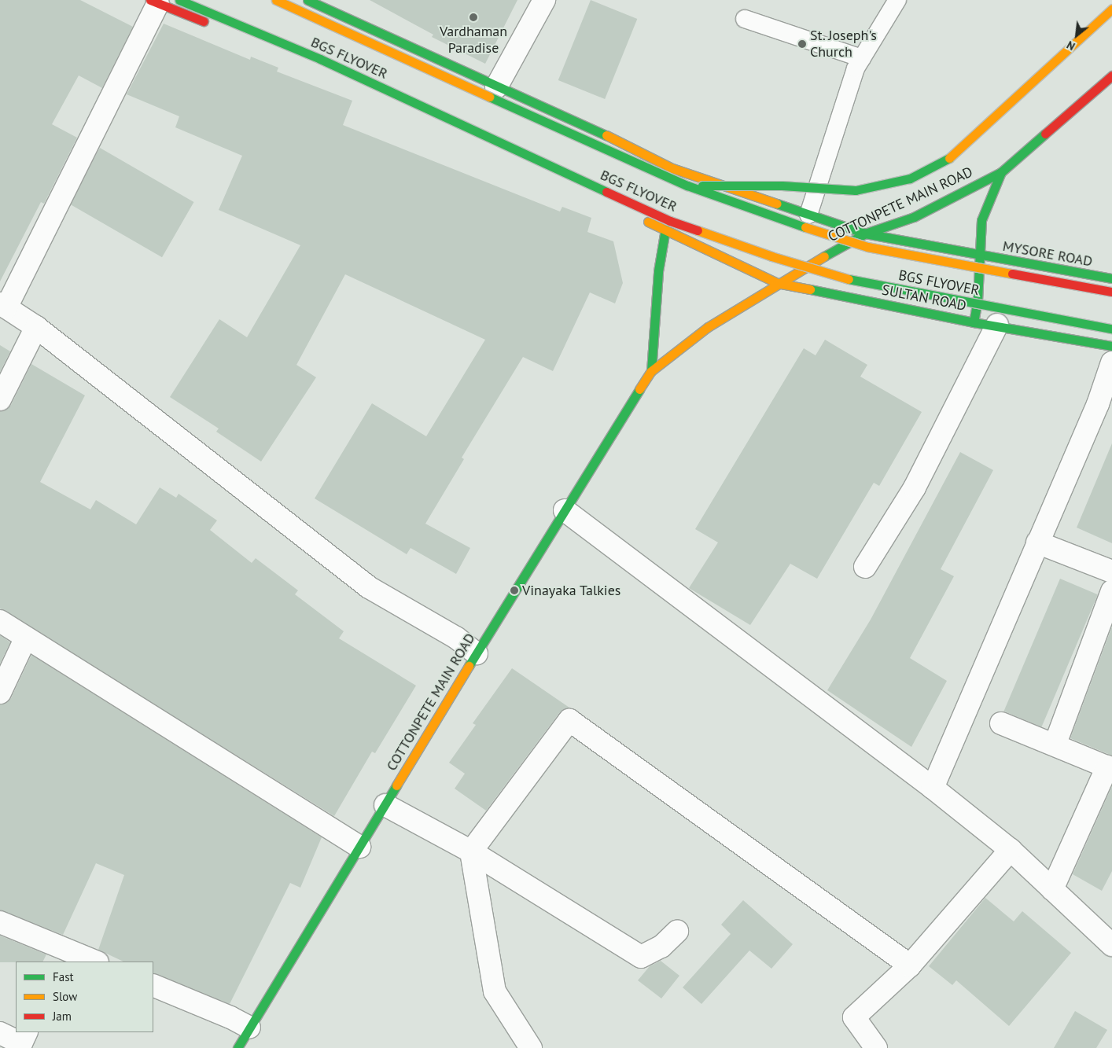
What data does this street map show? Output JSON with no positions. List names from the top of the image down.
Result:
{
  "streets": {
    "main road": [
      "BGS FLYOVER",
      "COTTONPETE MAIN ROAD",
      "MYSORE ROAD",
      "SULTAN ROAD"
    ]
  },
  "crossings": [
    ["COTTONPETE MAIN ROAD", "MYSORE ROAD"],
    ["COTTONPETE MAIN ROAD", "SULTAN ROAD"]
  ],
  "places": ["Vardhaman Paradise", "St. Joseph's Church", "Vinayaka Talkies"],
  "legend": ["Fast", "Slow", "Jam"],
  "north": "bottom left"
}
